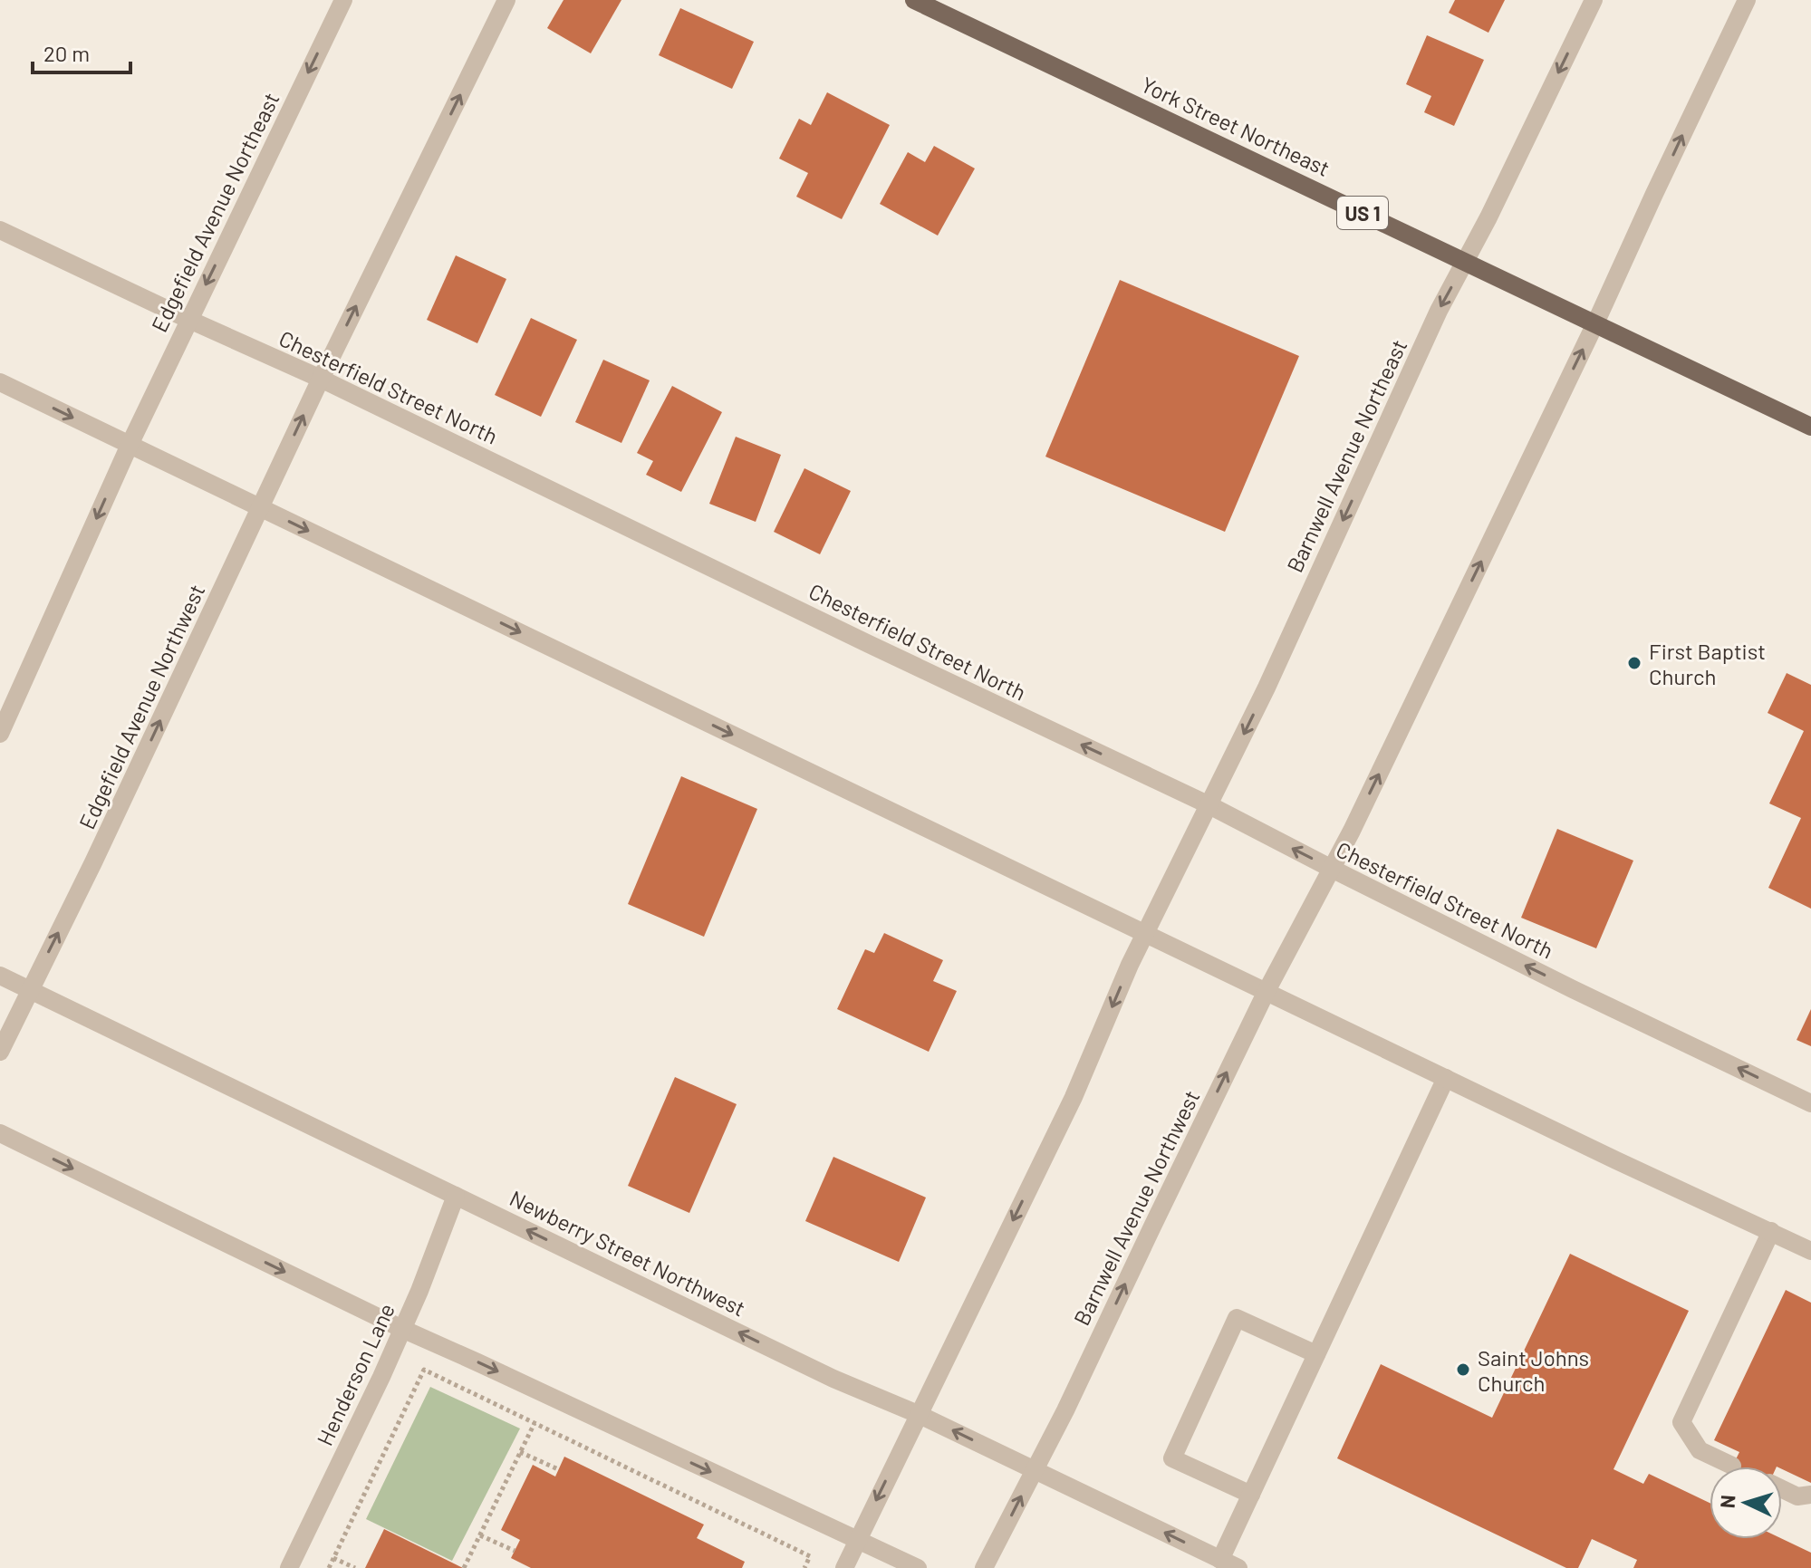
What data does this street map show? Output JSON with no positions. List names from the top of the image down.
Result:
{
  "streets": {
    "main road": ["York Street Northeast", "US 1"],
    "street": [
      "Edgefield Avenue Northeast",
      "Chesterfield Street North",
      "Barnwell Avenue Northeast",
      "Edgefield Avenue Northwest",
      "Barnwell Avenue Northwest",
      "Newberry Street Northwest",
      "Henderson Lane"
    ]
  },
  "crossings": [
    ["York Street Northeast", "Barnwell Avenue Northeast"],
    ["Edgefield Avenue Northeast", "Chesterfield Street North"],
    ["Chesterfield Street North", "Barnwell Avenue Northeast"],
    ["Chesterfield Street North", "Edgefield Avenue Northwest"],
    ["Chesterfield Street North", "Barnwell Avenue Northwest"],
    ["Edgefield Avenue Northwest", "Newberry Street Northwest"],
    ["Barnwell Avenue Northwest", "Newberry Street Northwest"],
    ["Newberry Street Northwest", "Henderson Lane"]
  ],
  "places": ["First Baptist Church", "Saint Johns Church"],
  "scale_bar": "20 m",
  "north": "left"
}
